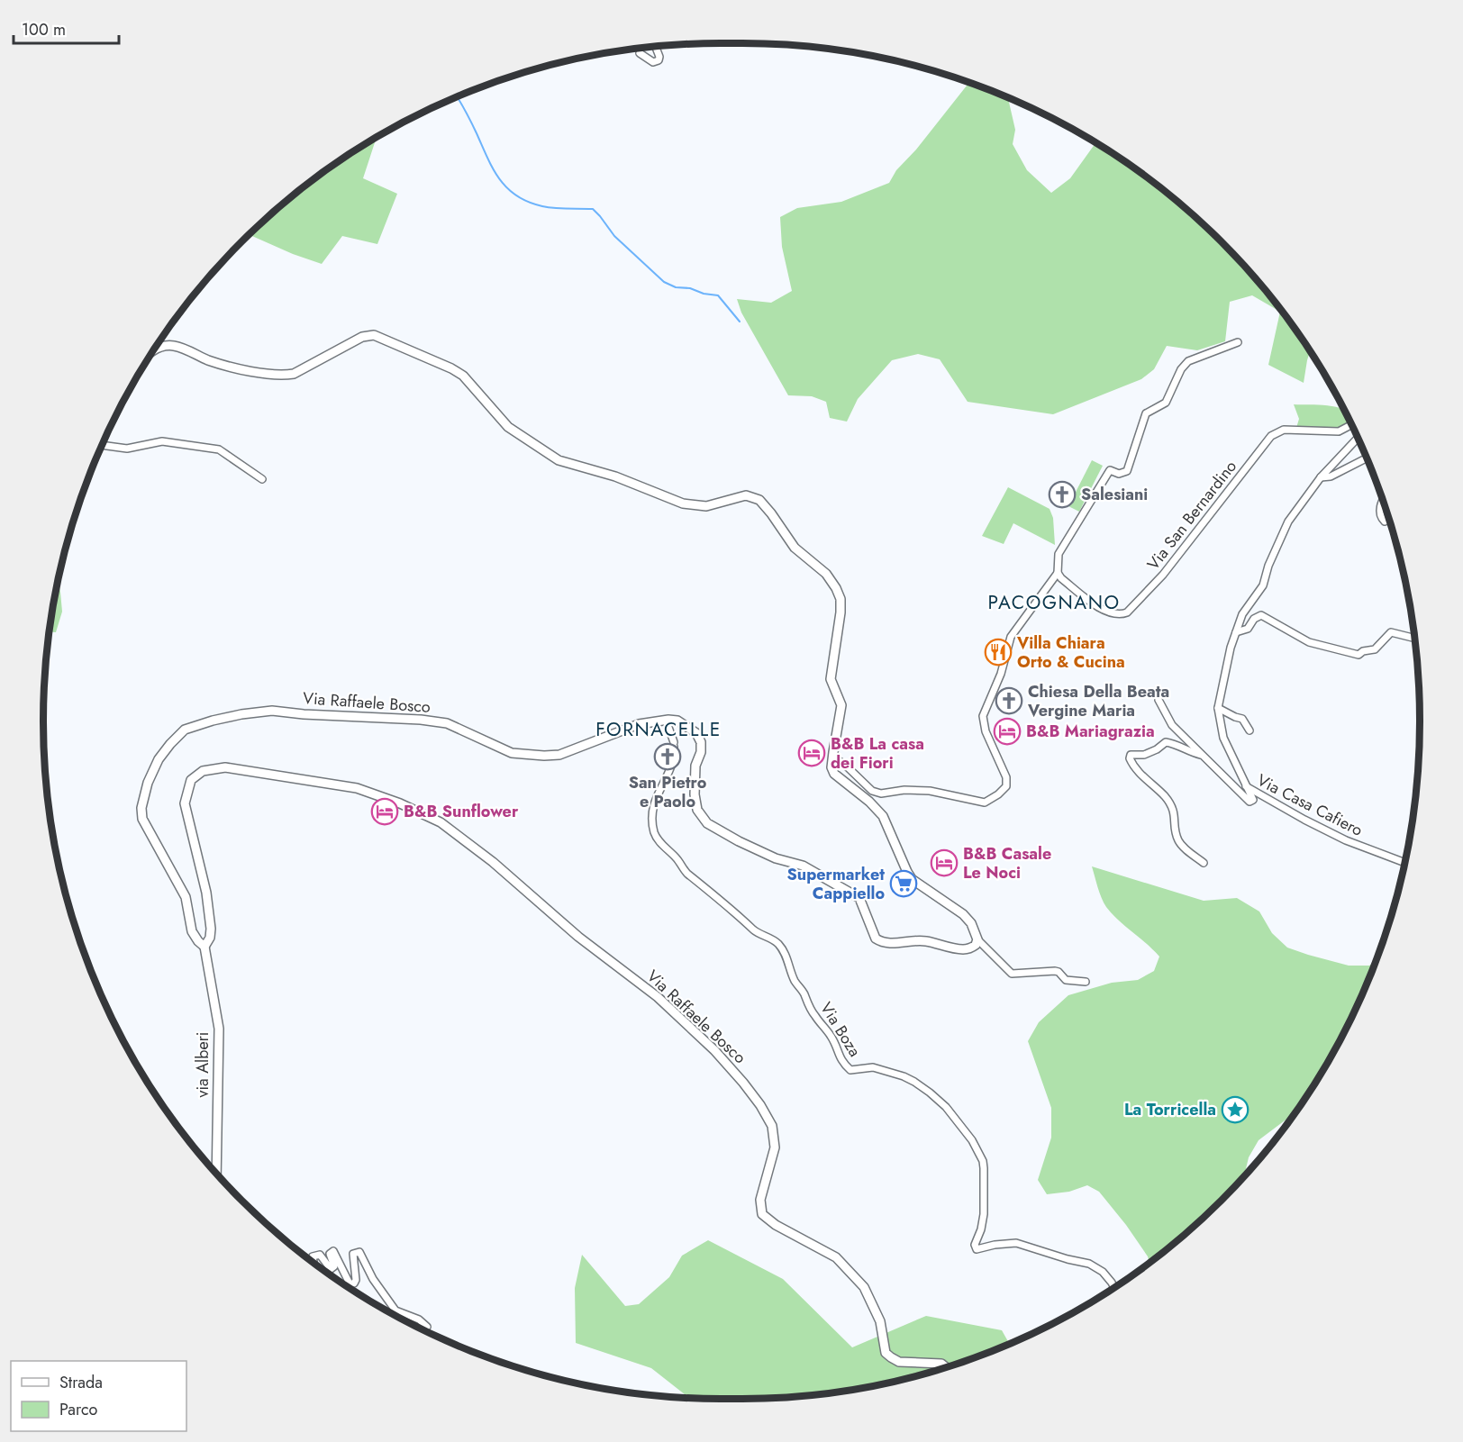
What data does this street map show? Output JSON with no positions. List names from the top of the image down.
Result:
{
  "streets": {
    "street": [
      "Via San Bernardino",
      "Via Raffaele Bosco",
      "Via Casa Cafiero",
      "Via Boza",
      "via Alberi"
    ]
  },
  "crossings": [
    ["Via Raffaele Bosco", "Via Boza"],
    ["Via Raffaele Bosco", "via Alberi"]
  ],
  "districts": ["PACOGNANO", "FORNACELLE"],
  "places": {
    "church": ["Salesiani", "Chiesa Della Beata Vergine Maria", "San Pietro e Paolo"],
    "restaurant": ["Villa Chiara Orto & Cucina"],
    "hotel": [
      "B&B Mariagrazia",
      "B&B La casa dei Fiori",
      "B&B Sunflower",
      "B&B Casale Le Noci"
    ],
    "supermarket": ["Supermarket Cappiello"],
    "place": ["La Torricella"]
  },
  "legend": ["Strada", "Parco"],
  "scale_bar": "100 m"
}
